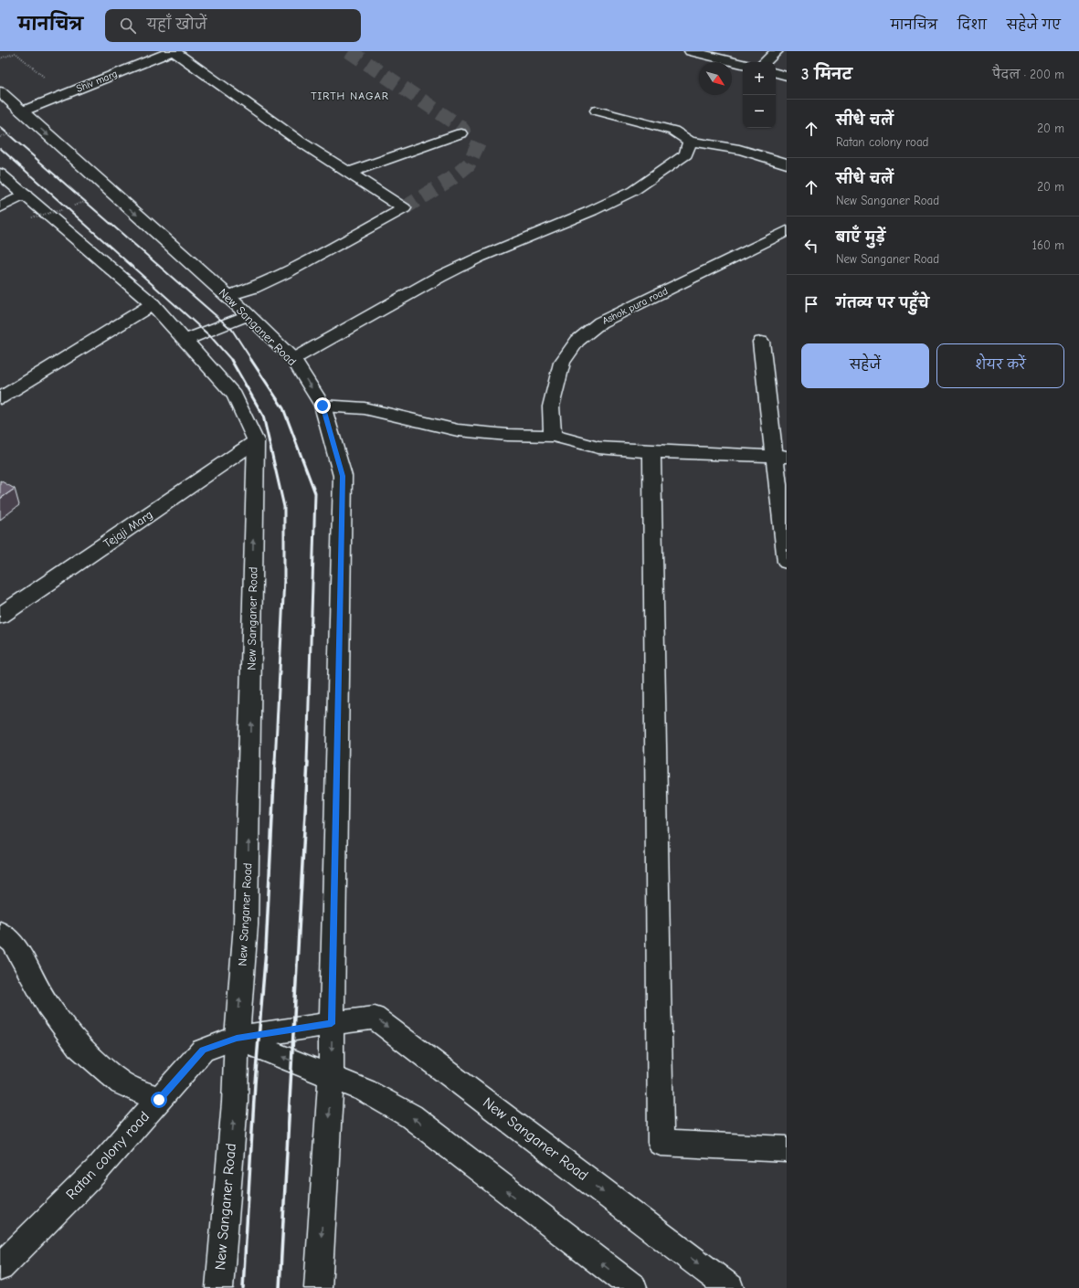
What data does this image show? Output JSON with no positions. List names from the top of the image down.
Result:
{
  "streets": {
    "street": [
      "Shiv marg",
      "Ashok pura road",
      "New Sanganer Road",
      "Tejaji Marg",
      "Ratan colony road"
    ]
  },
  "crossings": [
    ["Shiv marg", "New Sanganer Road"],
    ["New Sanganer Road", "Tejaji Marg"],
    ["New Sanganer Road", "Ratan colony road"]
  ],
  "districts": ["TIRTH NAGAR"],
  "north": "bottom right",
  "page": {
    "header": "मानचित्र",
    "search": "यहाँ खोजें",
    "nav": ["मानचित्र", "दिशा", "सहेजे गए"],
    "heading": ["3 मिनट", "पैदल · 200 m"],
    "map_buttons": ["+", "−"],
    "list": [
      ["सीधे चलें", "Ratan colony road", "20 m"],
      ["सीधे चलें", "New Sanganer Road", "20 m"],
      ["बाएँ मुड़ें", "New Sanganer Road", "160 m"],
      "गंतव्य पर पहुँचे"
    ],
    "buttons": ["सहेजें", "शेयर करें"]
  }
}
